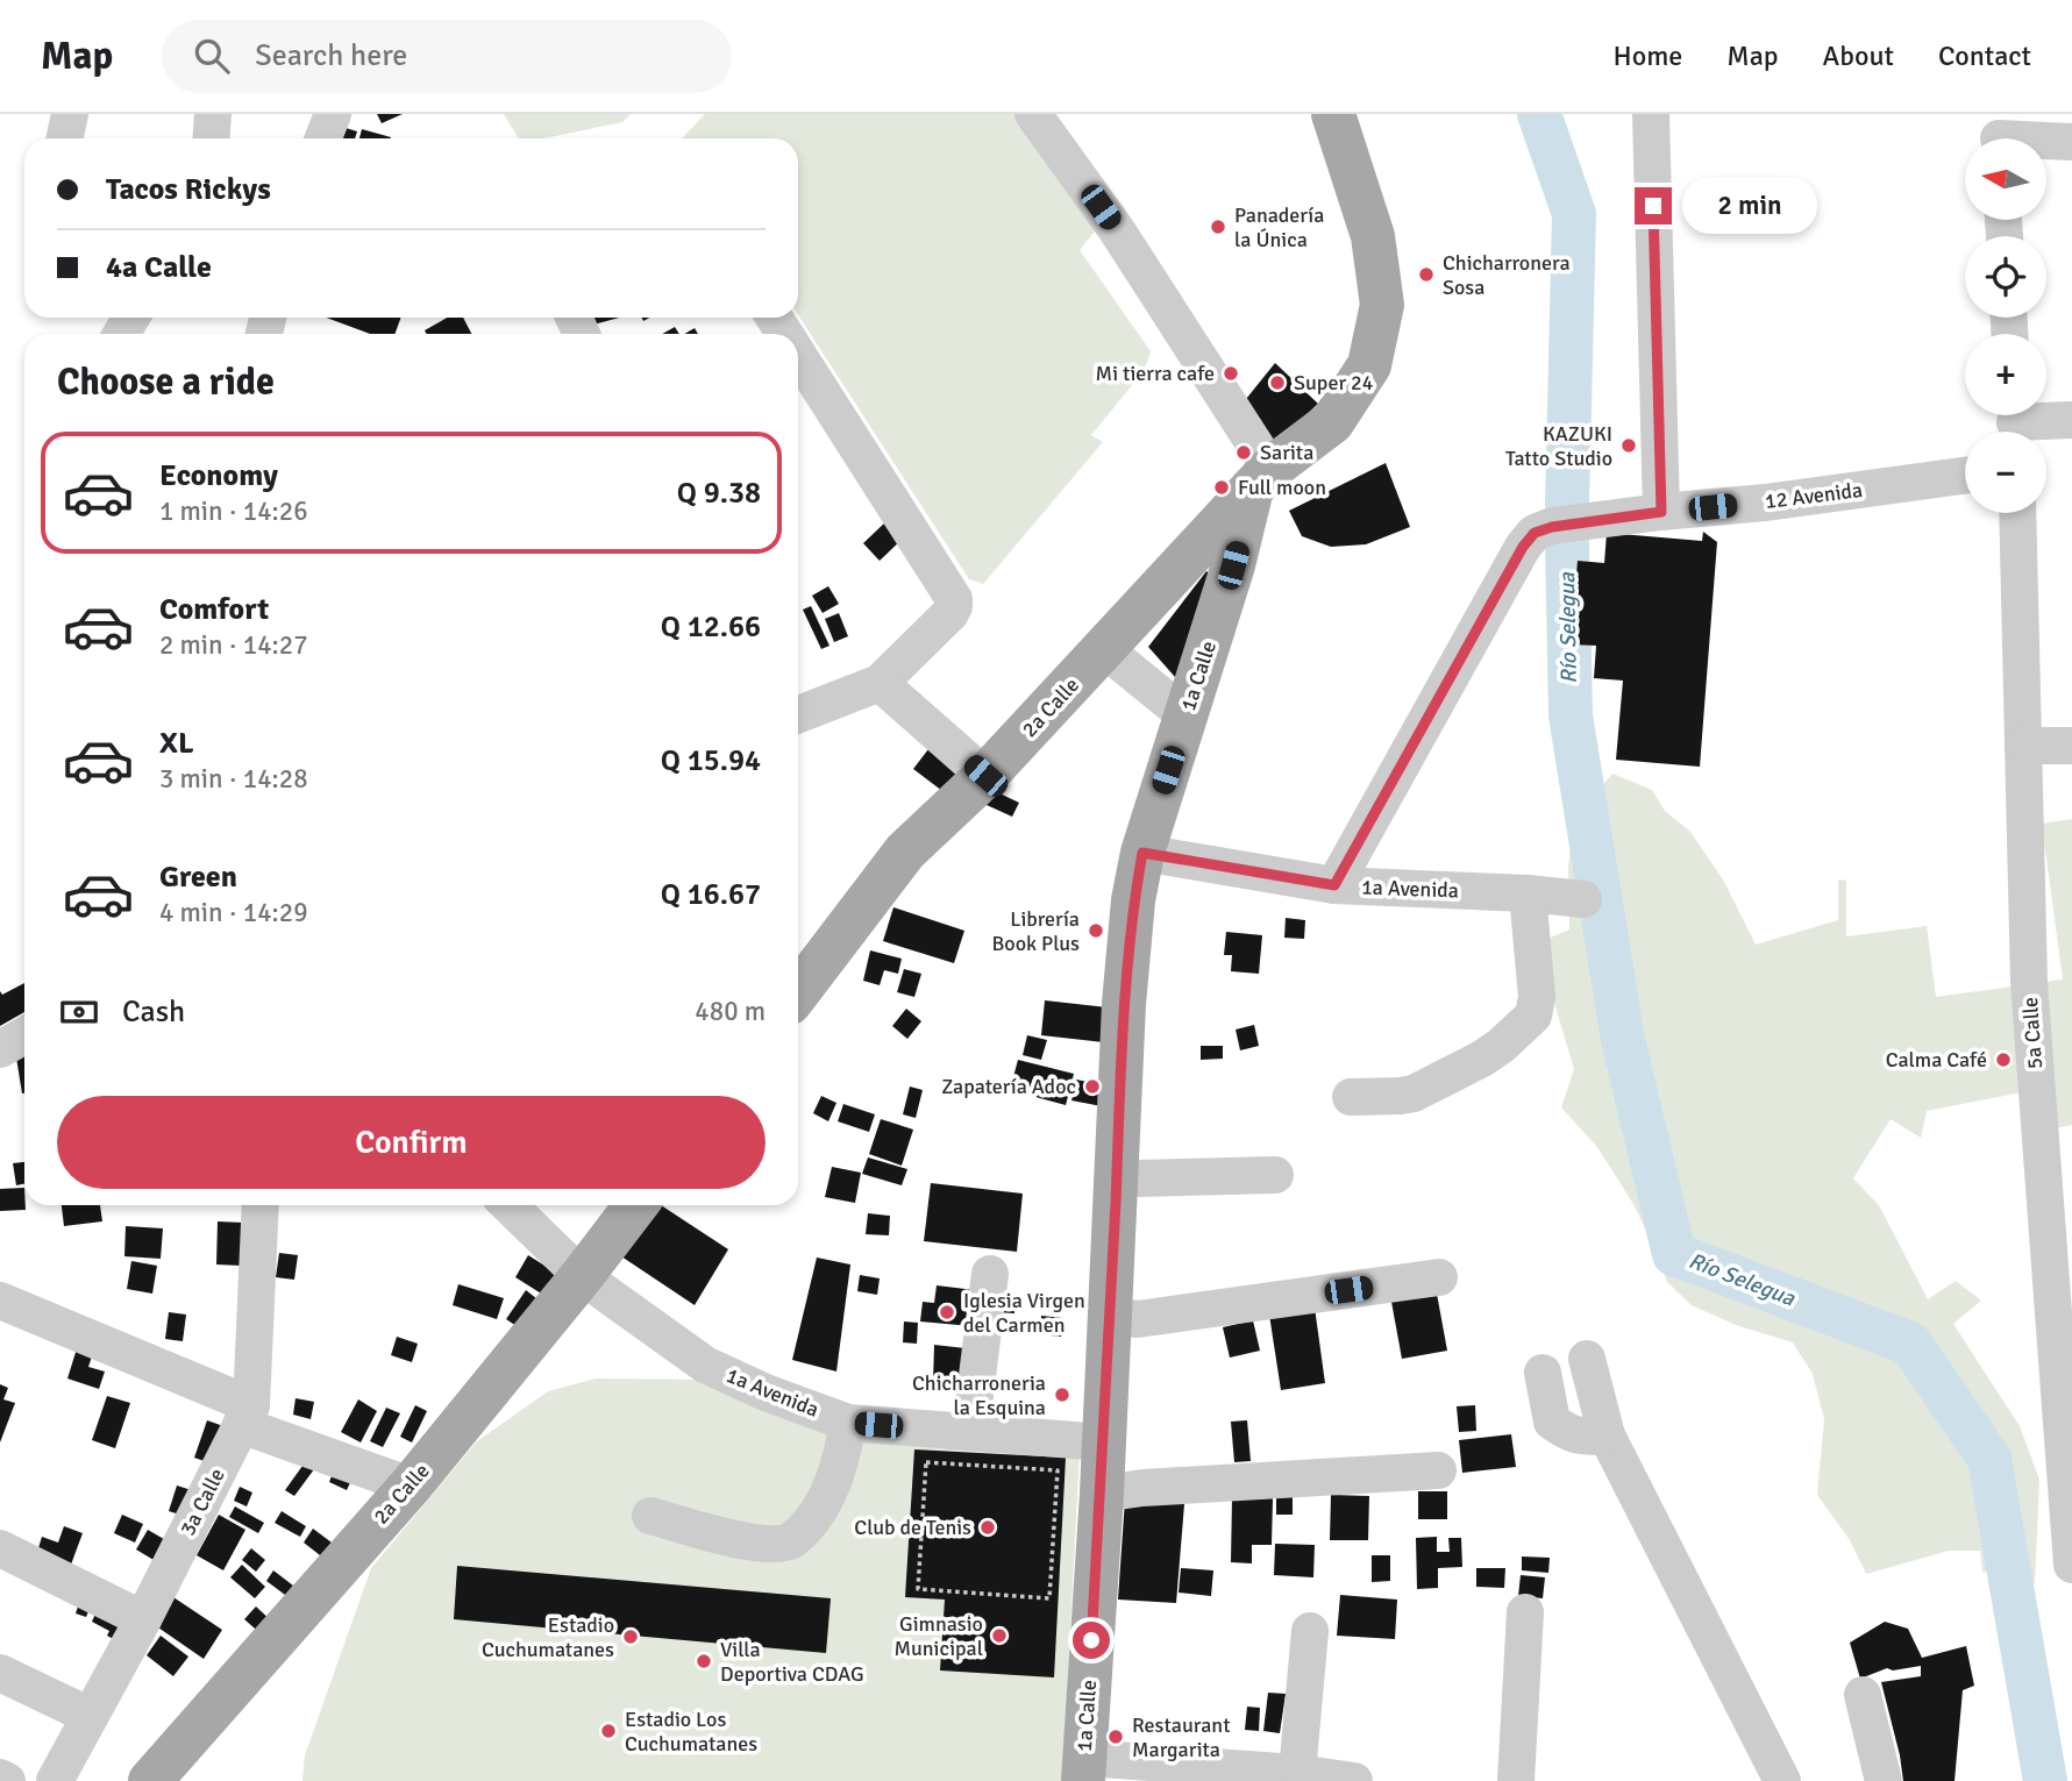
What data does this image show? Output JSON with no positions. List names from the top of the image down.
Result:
{
  "streets": {
    "main road": ["1a Calle", "2a Calle"],
    "street": [
      "12 Avenida",
      "1a Avenida",
      "5a Calle",
      "3a Calle"
    ]
  },
  "crossings": [
    ["12 Avenida", "1a Avenida"],
    ["1a Calle", "2a Calle"],
    ["1a Calle", "1a Avenida"],
    ["2a Calle", "1a Avenida"]
  ],
  "water": ["Río Selegua"],
  "places": [
    "Panadería la Única",
    "Chicharronera Sosa",
    "Mi tierra cafe",
    "Super 24",
    "KAZUKI Tatto Studio",
    "Sarita",
    "Full moon",
    "Librería Book Plus",
    "Calma Café",
    "Zapatería Adoc",
    "Iglesia Virgen del Carmen",
    "Chicharroneria la Esquina",
    "Club de Tenis",
    "Gimnasio Municipal",
    "Estadio Cuchumatanes",
    "Villa Deportiva CDAG",
    "Estadio Los Cuchumatanes",
    "Restaurant Margarita"
  ],
  "north": "left",
  "page": {
    "header": "Map",
    "search": "Search here",
    "nav": [
      "Home",
      "Map",
      "About",
      "Contact"
    ],
    "map_buttons": ["+", "−"],
    "banner": ["Tacos Rickys", "4a Calle"],
    "bubble": "2 min",
    "heading": "Choose a ride",
    "list": [
      {
        "name": "Economy",
        "note": "1 min · 14:26",
        "value": "Q 9.38"
      },
      {
        "name": "Comfort",
        "note": "2 min · 14:27",
        "value": "Q 12.66"
      },
      {
        "name": "XL",
        "note": "3 min · 14:28",
        "value": "Q 15.94"
      },
      {
        "name": "Green",
        "note": "4 min · 14:29",
        "value": "Q 16.67"
      }
    ],
    "pay": ["Cash", "480 m"],
    "buttons": "Confirm"
  }
}
